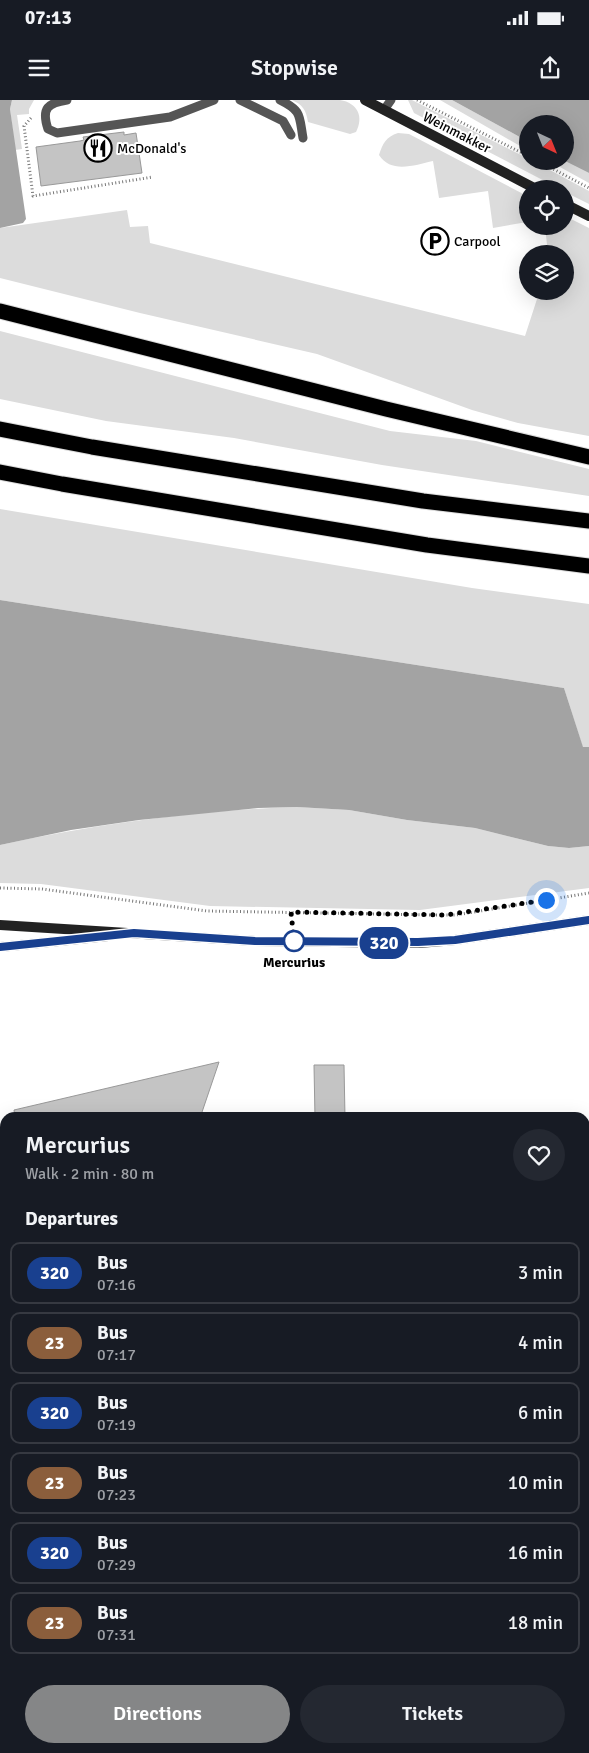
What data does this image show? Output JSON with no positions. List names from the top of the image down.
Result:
{
  "streets": {
    "main road": ["Weinmakker"]
  },
  "places": {
    "restaurant": ["McDonald's"],
    "parking": ["Carpool"],
    "other": ["Mercurius"]
  },
  "lines": ["bus line 320"],
  "north": "bottom right",
  "page": {
    "status": "07:13",
    "header": "Stopwise",
    "on_map": "320",
    "heading": [
      ["Mercurius", "Walk · 2 min · 80 m"],
      "Departures"
    ],
    "list": [
      {
        "mark": "320",
        "name": "Bus",
        "note": "07:16",
        "value": "3 min"
      },
      {
        "mark": "23",
        "name": "Bus",
        "note": "07:17",
        "value": "4 min"
      },
      {
        "mark": "320",
        "name": "Bus",
        "note": "07:19",
        "value": "6 min"
      },
      {
        "mark": "23",
        "name": "Bus",
        "note": "07:23",
        "value": "10 min"
      },
      {
        "mark": "320",
        "name": "Bus",
        "note": "07:29",
        "value": "16 min"
      },
      {
        "mark": "23",
        "name": "Bus",
        "note": "07:31",
        "value": "18 min"
      }
    ],
    "buttons": ["Directions", "Tickets"]
  }
}
